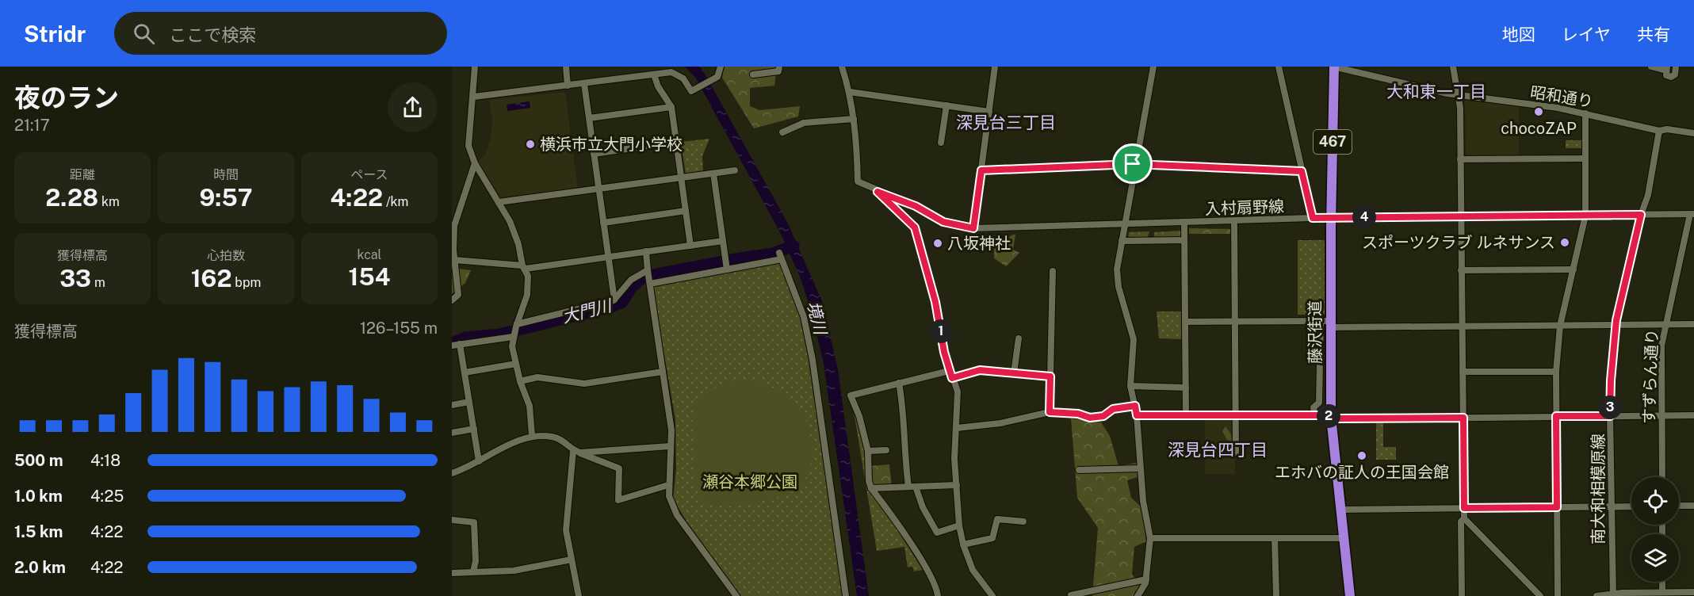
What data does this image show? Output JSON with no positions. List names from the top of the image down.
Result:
{
  "streets": {
    "highway": ["467", "藤沢街道"],
    "street": [
      "昭和通り",
      "入村扇野線",
      "すずらん通り",
      "南大和相模原線"
    ]
  },
  "crossings": [
    ["昭和通り", "藤沢街道"],
    ["昭和通り", "南大和相模原線"],
    ["入村扇野線", "藤沢街道"],
    ["入村扇野線", "すずらん通り"],
    ["入村扇野線", "南大和相模原線"]
  ],
  "districts": ["大和東一丁目", "深見台三丁目", "深見台四丁目"],
  "water": ["大門川", "境川"],
  "parks": ["瀬谷本郷公園"],
  "places": [
    "chocoZAP",
    "横浜市立大門小学校",
    "スポーツクラブ ルネサンス",
    "八坂神社",
    "エホバの証人の王国会館"
  ],
  "page": {
    "header": "Stridr",
    "search": "ここで検索",
    "nav": ["地図", "レイヤ", "共有"],
    "heading": ["夜のラン", "21:17"],
    "stats": [
      ["距離", "2.28 km"],
      ["時間", "9:57"],
      ["ペース", "4:22 /km"],
      ["獲得標高", "33 m"],
      ["心拍数", "162 bpm"],
      ["kcal", "154"]
    ],
    "pins": [
      "4",
      "1",
      "3",
      "2"
    ],
    "chart": ["獲得標高", "126–155 m"],
    "list": [
      {
        "name": "500 m",
        "note": "4:18"
      },
      {
        "name": "1.0 km",
        "note": "4:25"
      },
      {
        "name": "1.5 km",
        "note": "4:22"
      },
      {
        "name": "2.0 km",
        "note": "4:22"
      }
    ]
  }
}
